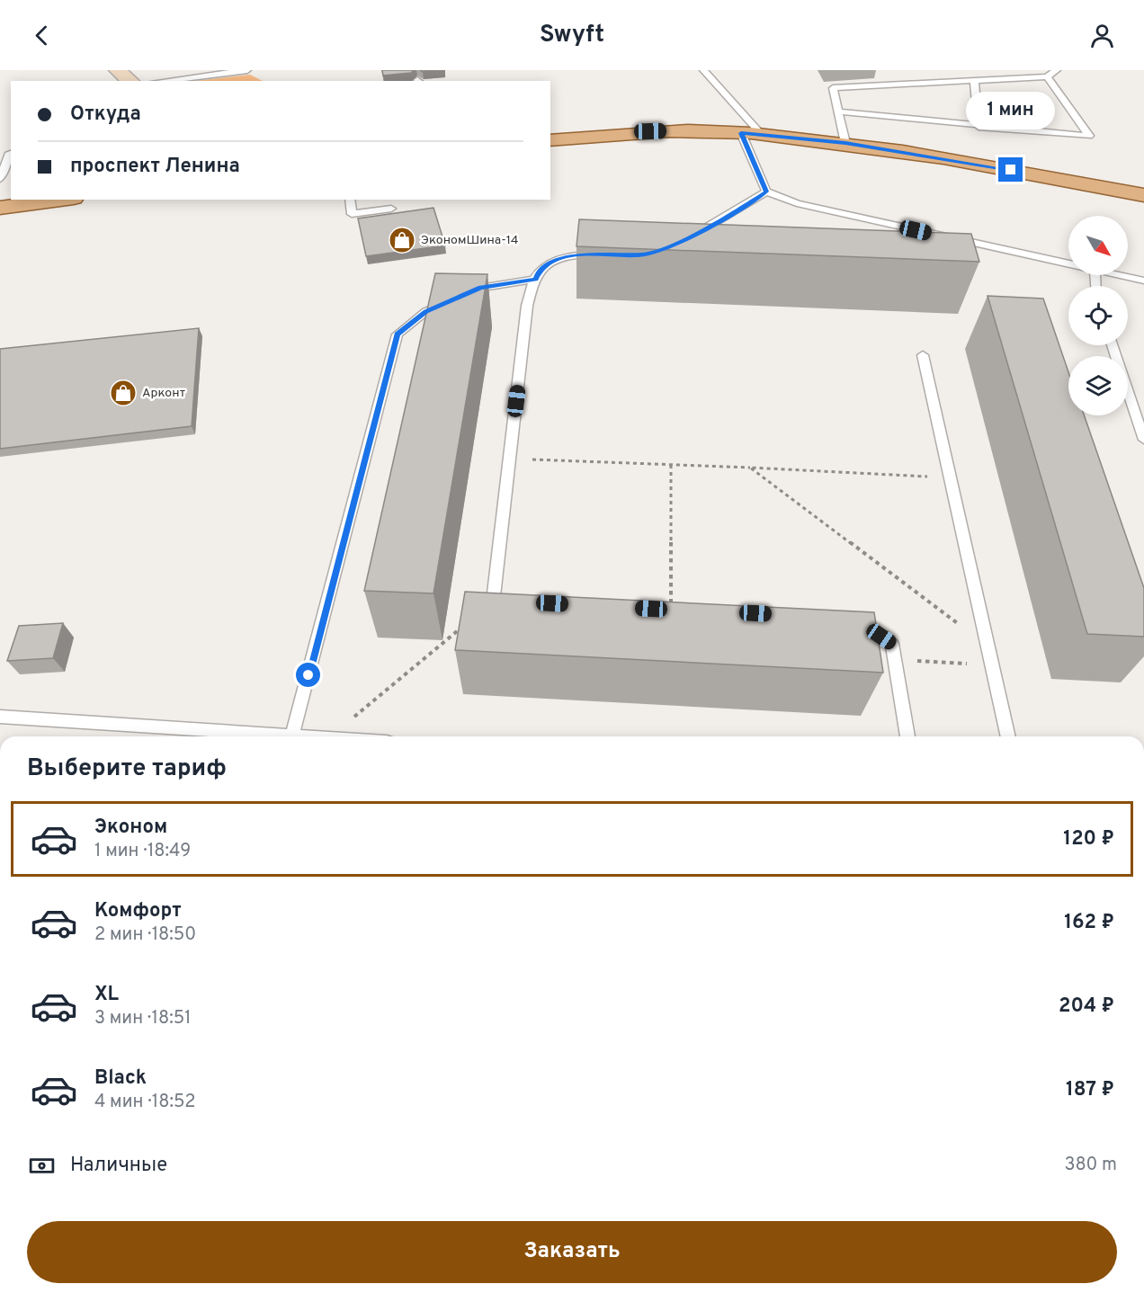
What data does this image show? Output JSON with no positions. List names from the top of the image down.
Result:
{
  "places": {
    "shop": ["ЭкономШина-14", "Арконт"]
  },
  "north": "bottom right",
  "page": {
    "header": "Swyft",
    "banner": ["Откуда", "проспект Ленина"],
    "bubble": "1 мин",
    "heading": "Выберите тариф",
    "list": [
      {
        "name": "Эконом",
        "note": "1 мин · 18:49",
        "value": "120 ₽"
      },
      {
        "name": "Комфорт",
        "note": "2 мин · 18:50",
        "value": "162 ₽"
      },
      {
        "name": "XL",
        "note": "3 мин · 18:51",
        "value": "204 ₽"
      },
      {
        "name": "Black",
        "note": "4 мин · 18:52",
        "value": "187 ₽"
      }
    ],
    "pay": ["Наличные", "380 m"],
    "buttons": "Заказать"
  }
}
